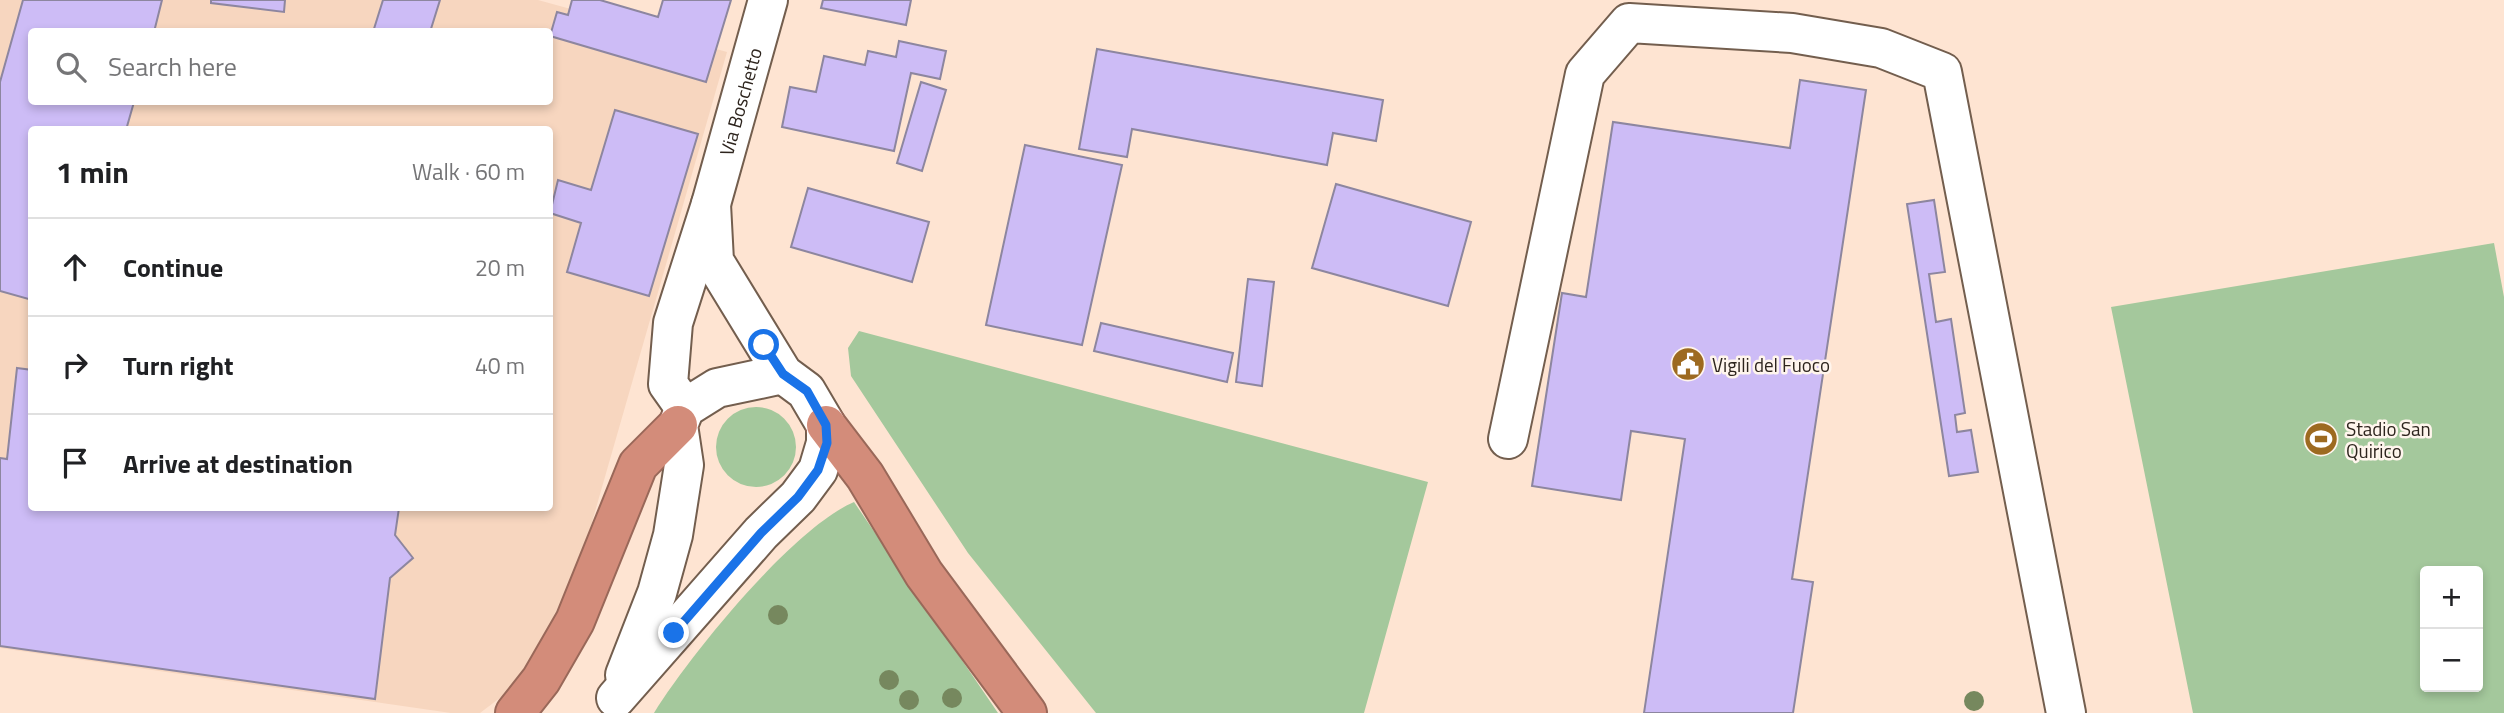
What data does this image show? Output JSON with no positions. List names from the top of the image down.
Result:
{
  "streets": {
    "street": ["Via Boschetto"]
  },
  "places": {
    "public building": ["Vigili del Fuoco"],
    "sports": ["Stadio San Quirico"]
  },
  "page": {
    "search": "Search here",
    "heading": ["1 min", "Walk · 60 m"],
    "list": [
      ["Continue", "20 m"],
      ["Turn right", "40 m"],
      "Arrive at destination"
    ],
    "map_buttons": ["+", "−"]
  }
}
